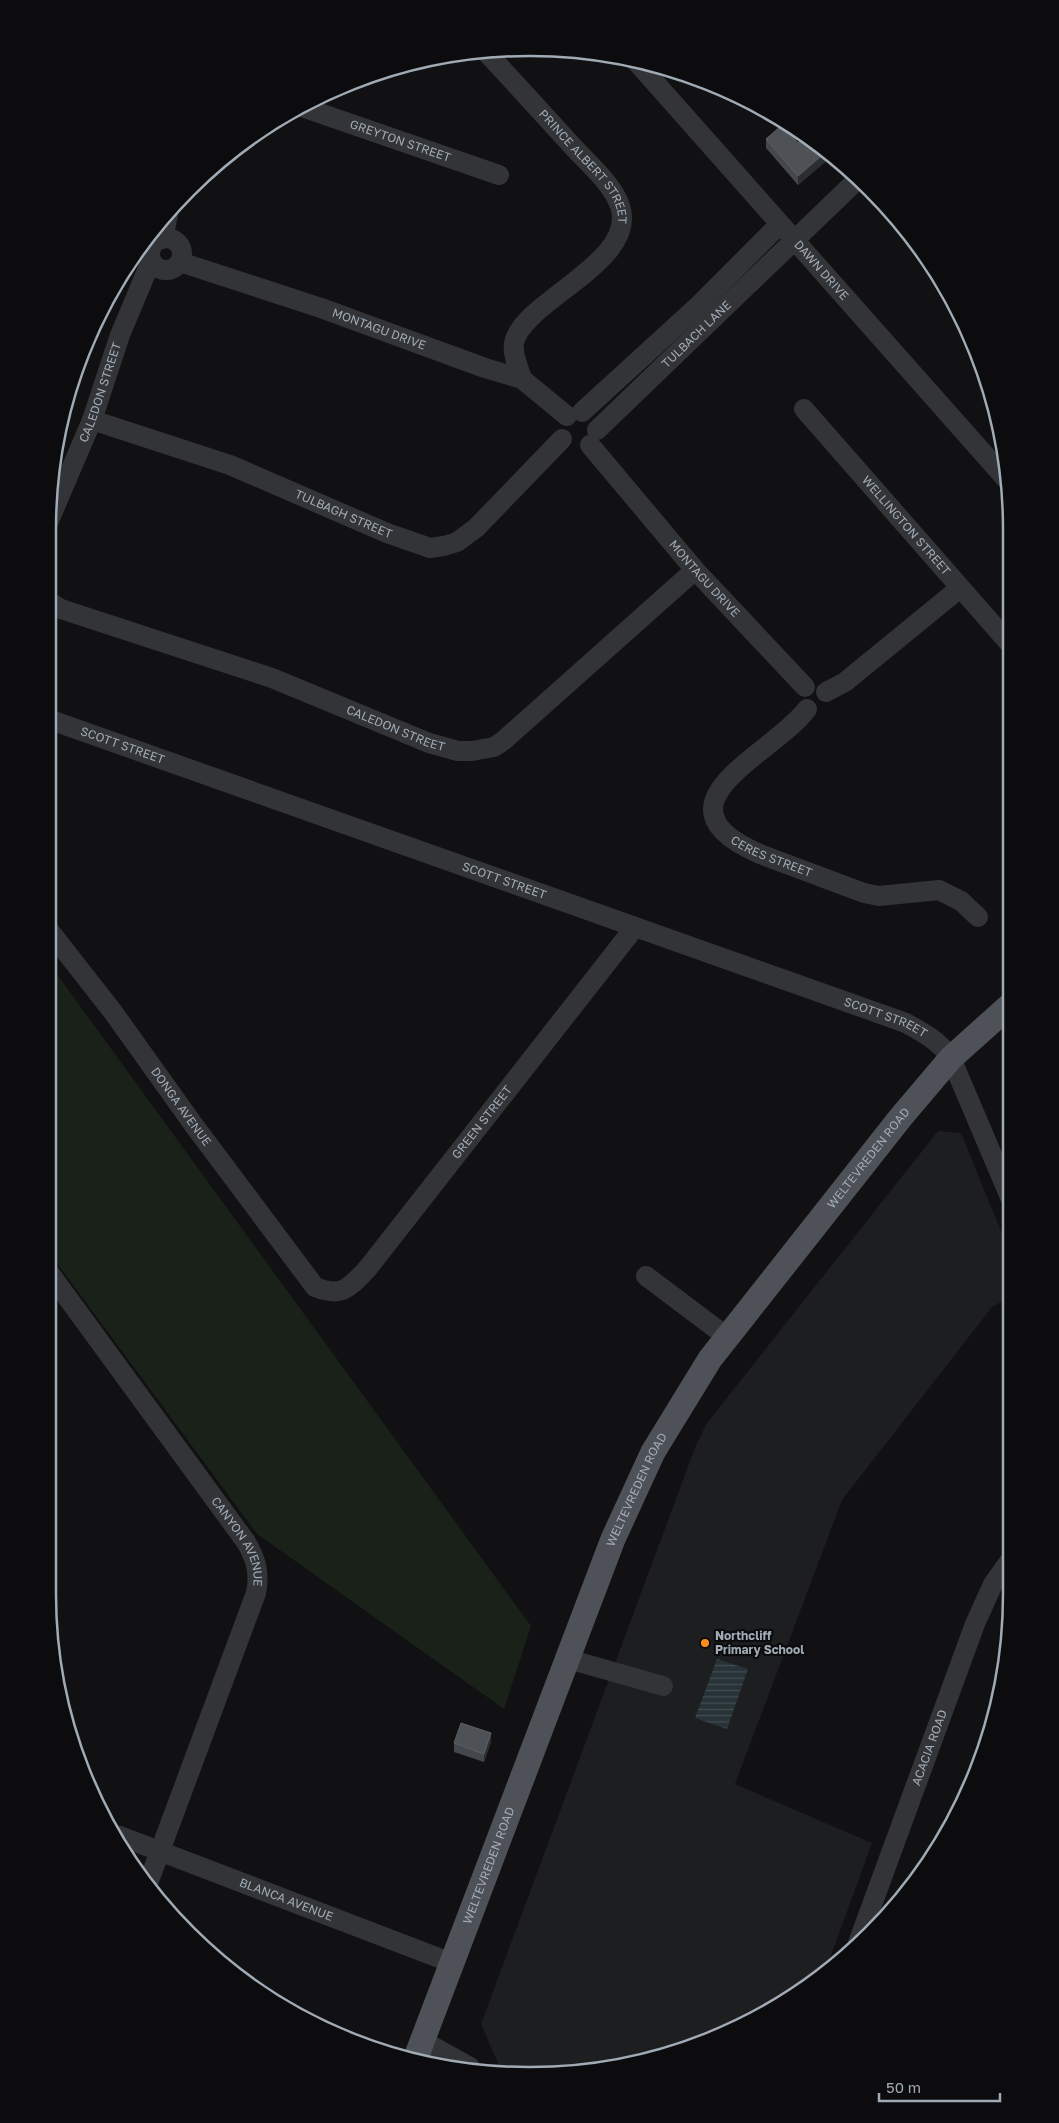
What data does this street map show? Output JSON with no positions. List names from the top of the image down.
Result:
{
  "streets": {
    "main road": ["WELTEVREDEN ROAD"],
    "street": [
      "GREYTON STREET",
      "PRINCE ALBERT STREET",
      "DAWN DRIVE",
      "MONTAGU DRIVE",
      "TULBACH LANE",
      "CALEDON STREET",
      "TULBAGH STREET",
      "WELLINGTON STREET",
      "SCOTT STREET",
      "CERES STREET",
      "DONGA AVENUE",
      "GREEN STREET",
      "CANYON AVENUE",
      "ACACIA ROAD",
      "BLANCA AVENUE"
    ]
  },
  "crossings": [
    ["PRINCE ALBERT STREET", "MONTAGU DRIVE"],
    ["DAWN DRIVE", "TULBACH LANE"],
    ["MONTAGU DRIVE", "TULBACH LANE"],
    ["MONTAGU DRIVE", "CALEDON STREET"],
    ["MONTAGU DRIVE", "TULBAGH STREET"],
    ["MONTAGU DRIVE", "CERES STREET"],
    ["TULBACH LANE", "TULBAGH STREET"],
    ["CALEDON STREET", "TULBAGH STREET"],
    ["SCOTT STREET", "GREEN STREET"],
    ["SCOTT STREET", "WELTEVREDEN ROAD"],
    ["DONGA AVENUE", "GREEN STREET"],
    ["WELTEVREDEN ROAD", "BLANCA AVENUE"],
    ["CANYON AVENUE", "BLANCA AVENUE"]
  ],
  "places": ["Northcliff Primary School"],
  "scale_bar": "50 m"
}
